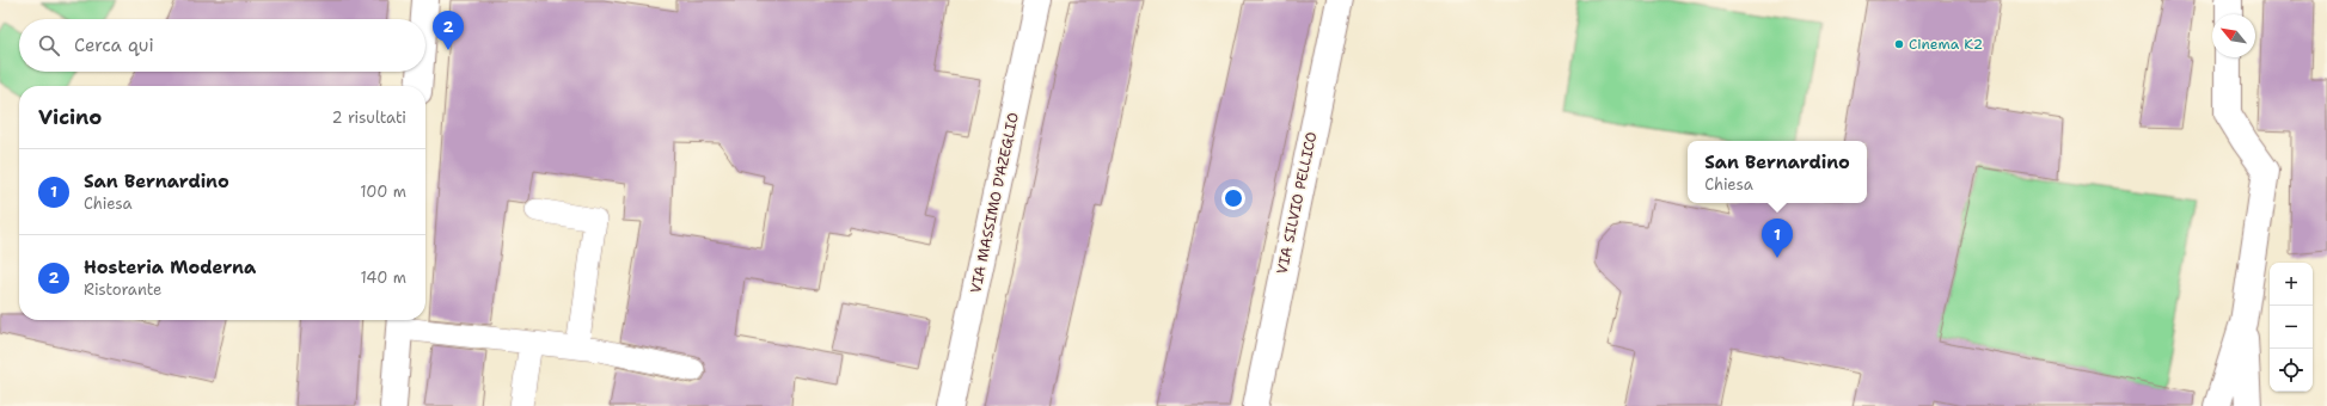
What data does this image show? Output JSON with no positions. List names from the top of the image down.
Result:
{
  "streets": {
    "street": ["VIA MASSIMO D'AZEGLIO", "VIA SILVIO PELLICO"]
  },
  "places": ["Cinema K2"],
  "north": "top left",
  "page": {
    "pins": ["2", "1"],
    "search": "Cerca qui",
    "heading": ["Vicino", "2 risultati"],
    "popup": ["San Bernardino", "Chiesa"],
    "list": [
      {
        "mark": "1",
        "name": "San Bernardino",
        "note": "Chiesa",
        "value": "100 m"
      },
      {
        "mark": "2",
        "name": "Hosteria Moderna",
        "note": "Ristorante",
        "value": "140 m"
      }
    ],
    "map_buttons": ["+", "−"]
  }
}
